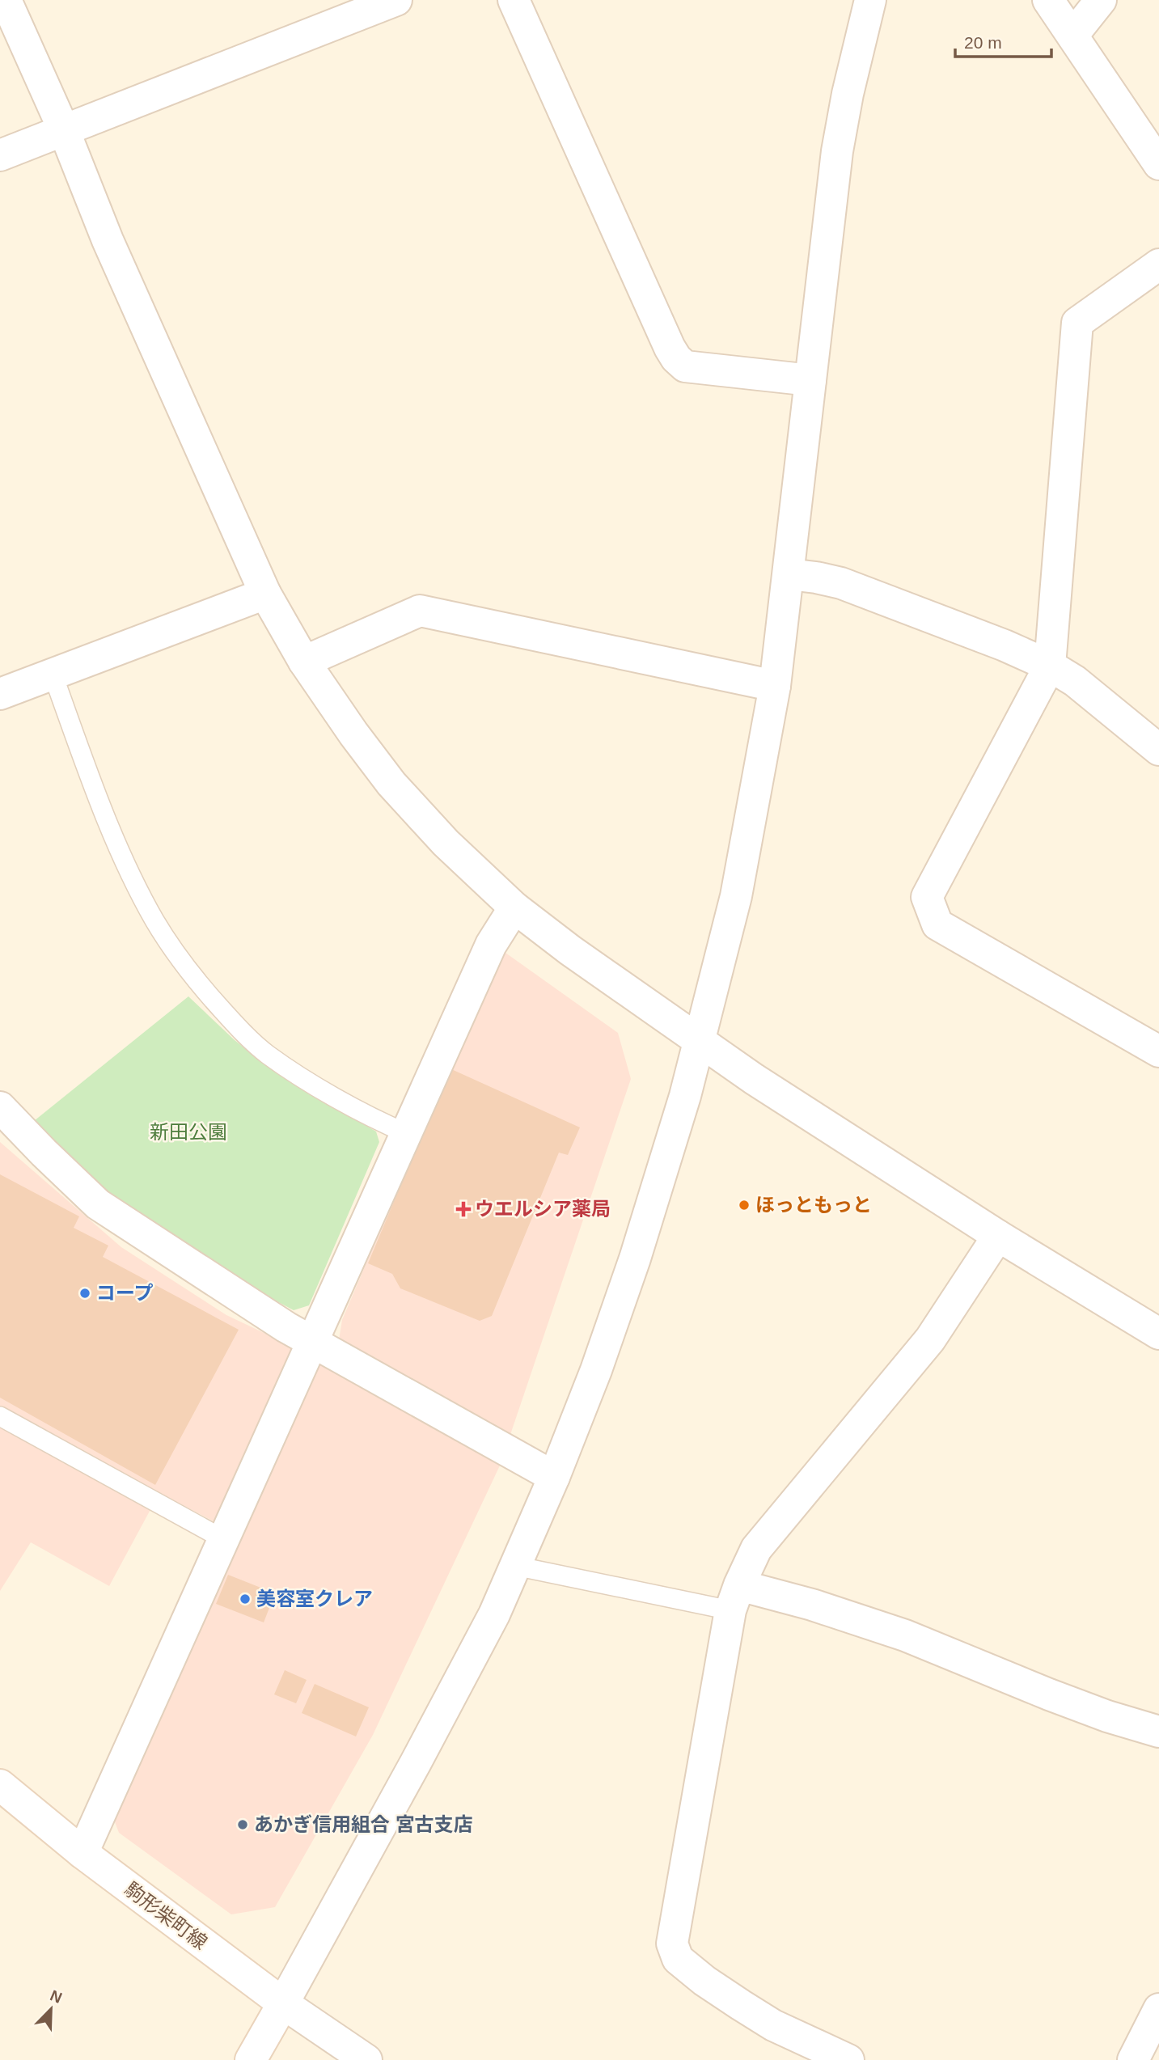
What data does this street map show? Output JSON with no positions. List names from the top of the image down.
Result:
{
  "streets": {
    "street": ["駒形柴町線"]
  },
  "parks": ["新田公園"],
  "places": {
    "other": [
      "ほっともっと",
      "コープ",
      "美容室クレア",
      "あかぎ信用組合 宮古支店"
    ],
    "health": ["ウエルシア薬局"]
  },
  "scale_bar": "20 m",
  "north": "top right"
}
